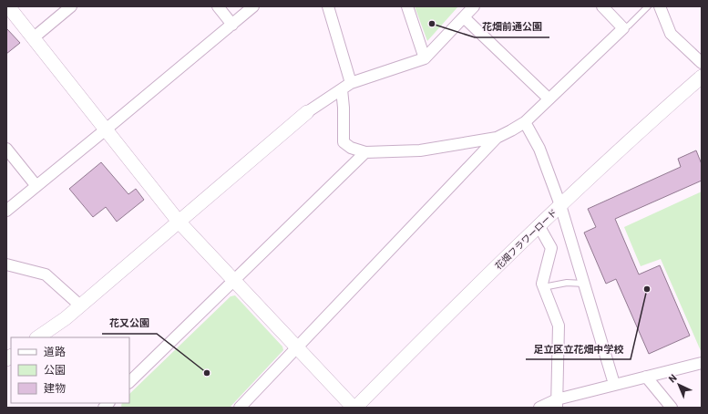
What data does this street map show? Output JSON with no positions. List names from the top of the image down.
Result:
{
  "streets": {
    "street": ["花畑フラワーロード"]
  },
  "places": ["花畑前通公園", "足立区立花畑中学校", "花又公園"],
  "legend": ["道路", "公園", "建物"],
  "north": "top left"
}
